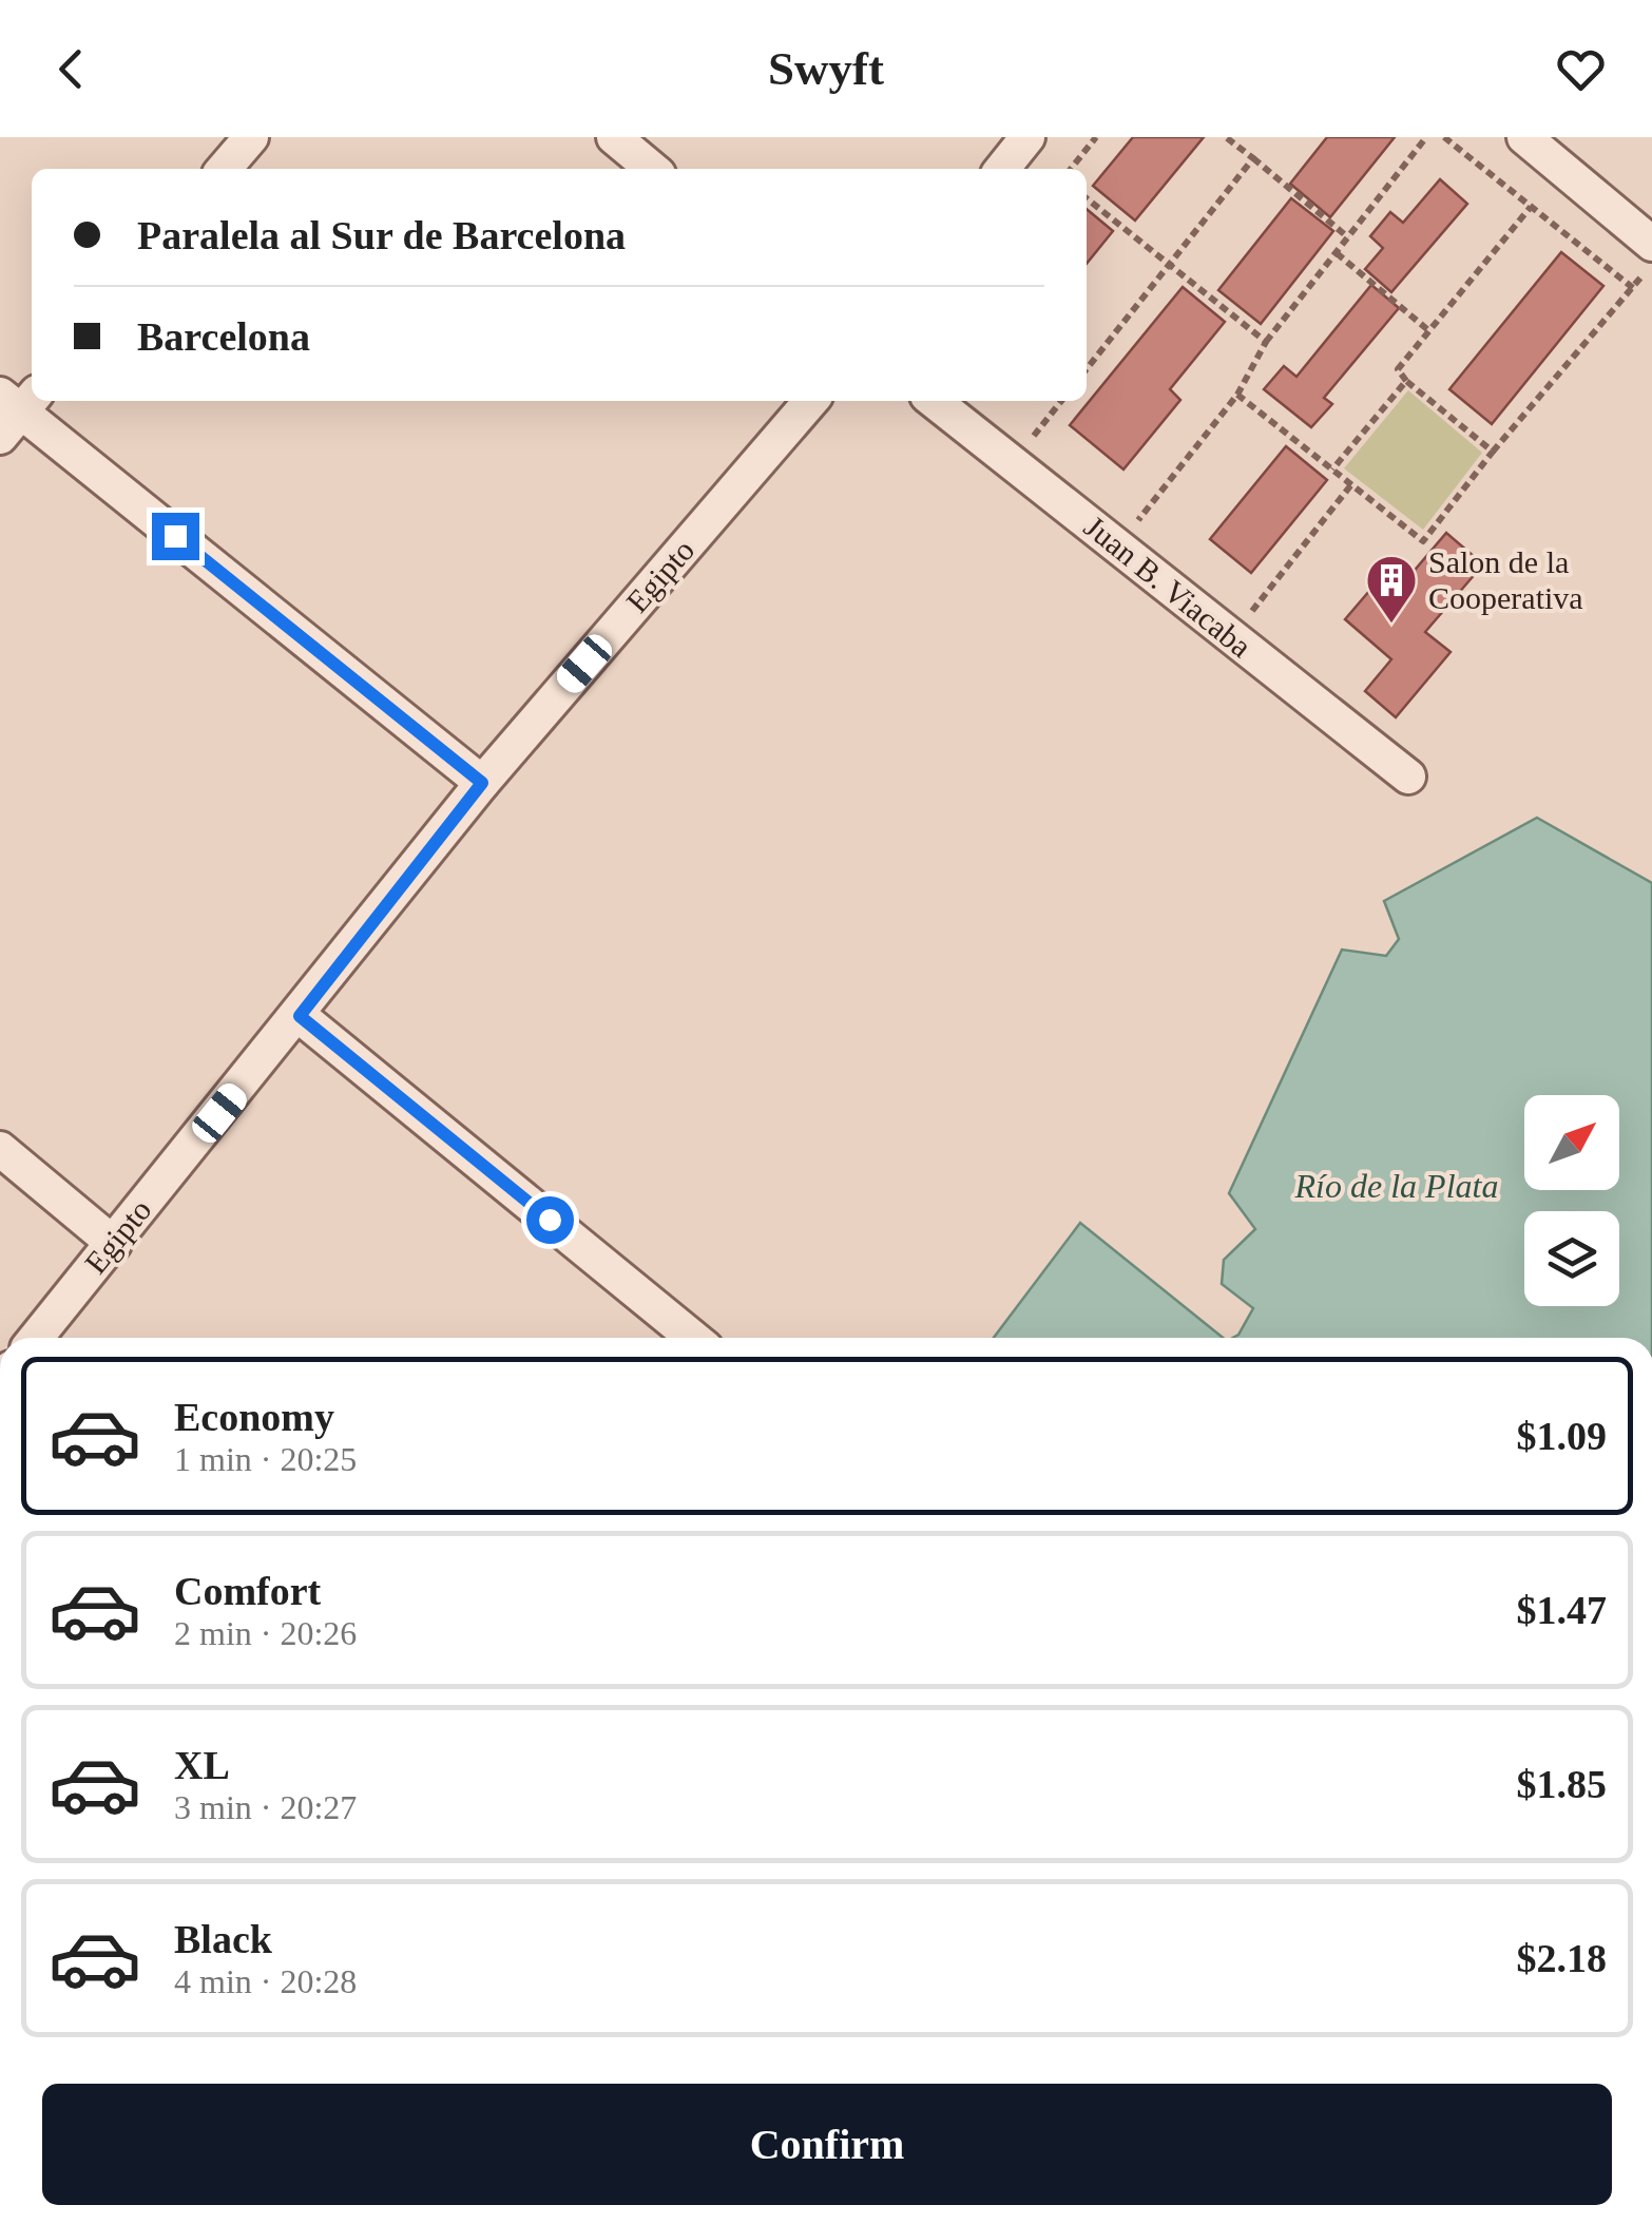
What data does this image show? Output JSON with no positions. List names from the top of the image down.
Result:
{
  "streets": {
    "street": ["Egipto", "Juan B. Viacaba"]
  },
  "water": ["Río de la Plata"],
  "places": {
    "building": ["Salon de la Cooperativa"]
  },
  "north": "top right",
  "page": {
    "header": "Swyft",
    "banner": ["Paralela al Sur de Barcelona", "Barcelona"],
    "list": [
      {
        "name": "Economy",
        "note": "1 min · 20:25",
        "value": "$1.09"
      },
      {
        "name": "Comfort",
        "note": "2 min · 20:26",
        "value": "$1.47"
      },
      {
        "name": "XL",
        "note": "3 min · 20:27",
        "value": "$1.85"
      },
      {
        "name": "Black",
        "note": "4 min · 20:28",
        "value": "$2.18"
      }
    ],
    "buttons": "Confirm"
  }
}
